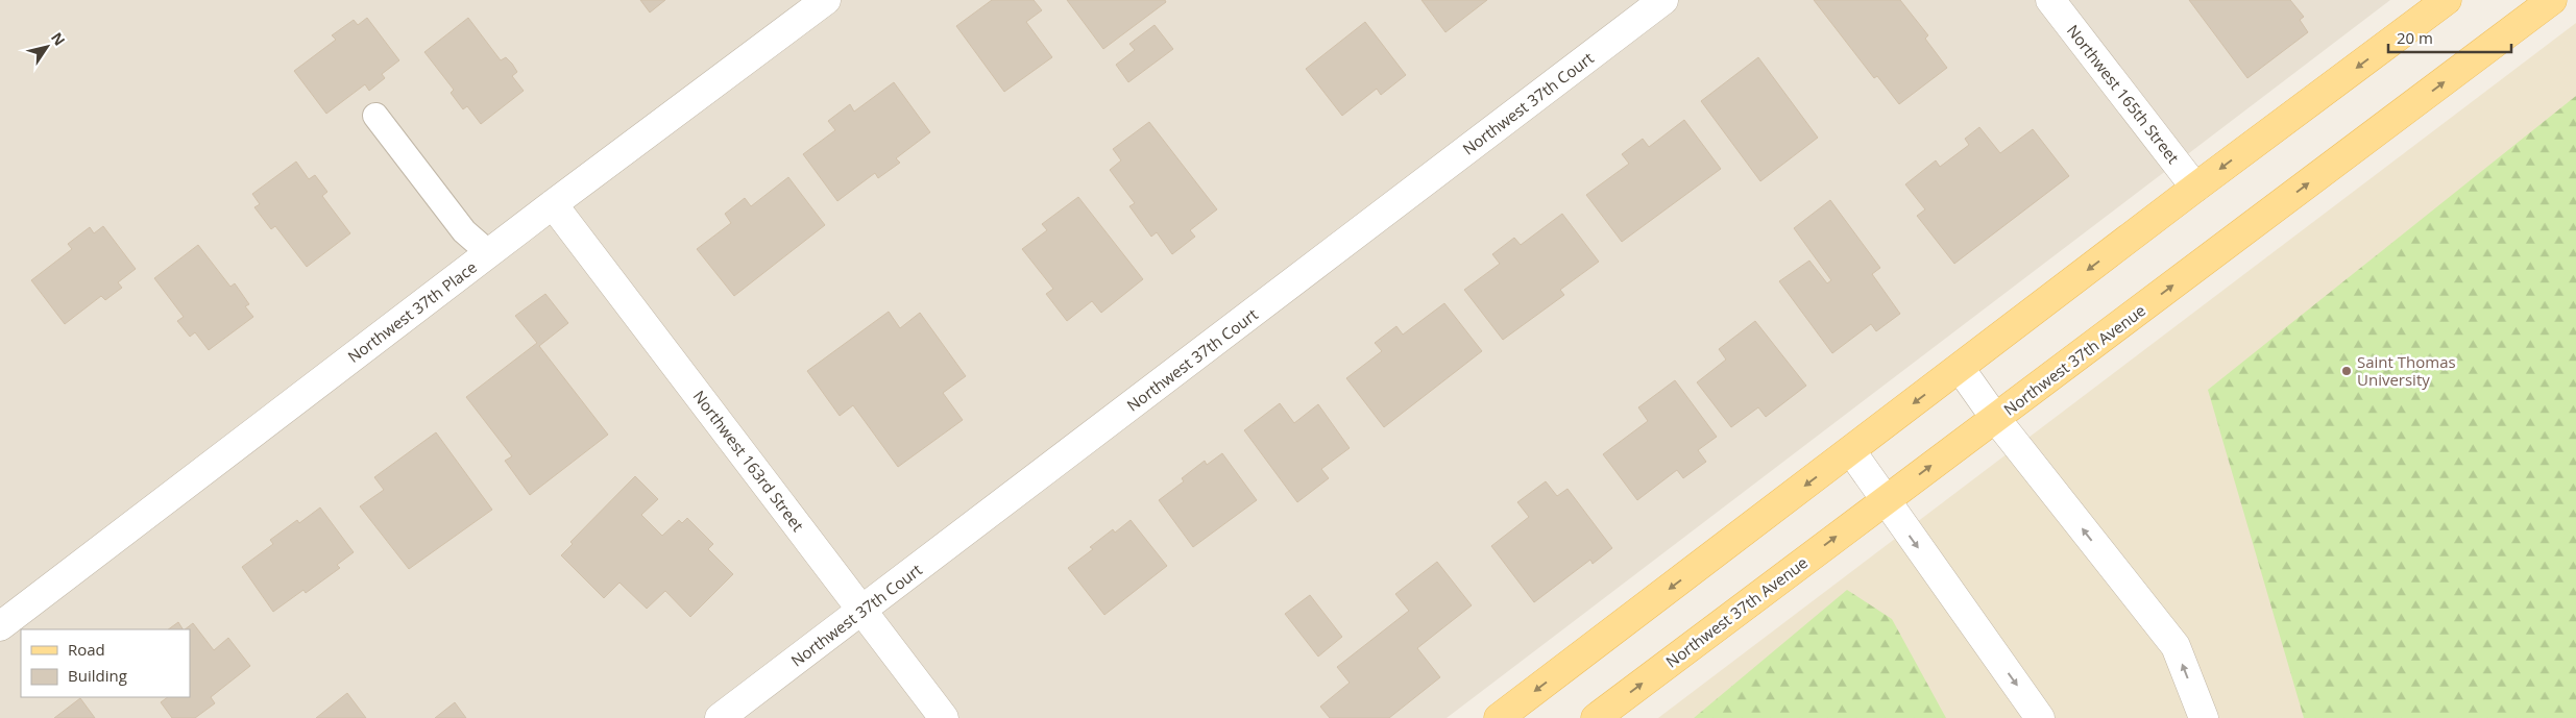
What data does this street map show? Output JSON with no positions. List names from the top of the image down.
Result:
{
  "streets": {
    "main road": ["Northwest 37th Avenue"],
    "street": [
      "Northwest 165th Street",
      "Northwest 37th Court",
      "Northwest 37th Place",
      "Northwest 163rd Street"
    ]
  },
  "crossings": [
    ["Northwest 37th Court", "Northwest 163rd Street"],
    ["Northwest 37th Place", "Northwest 163rd Street"]
  ],
  "places": ["Saint Thomas University"],
  "legend": ["Road", "Building"],
  "scale_bar": "20 m",
  "north": "top right"
}
